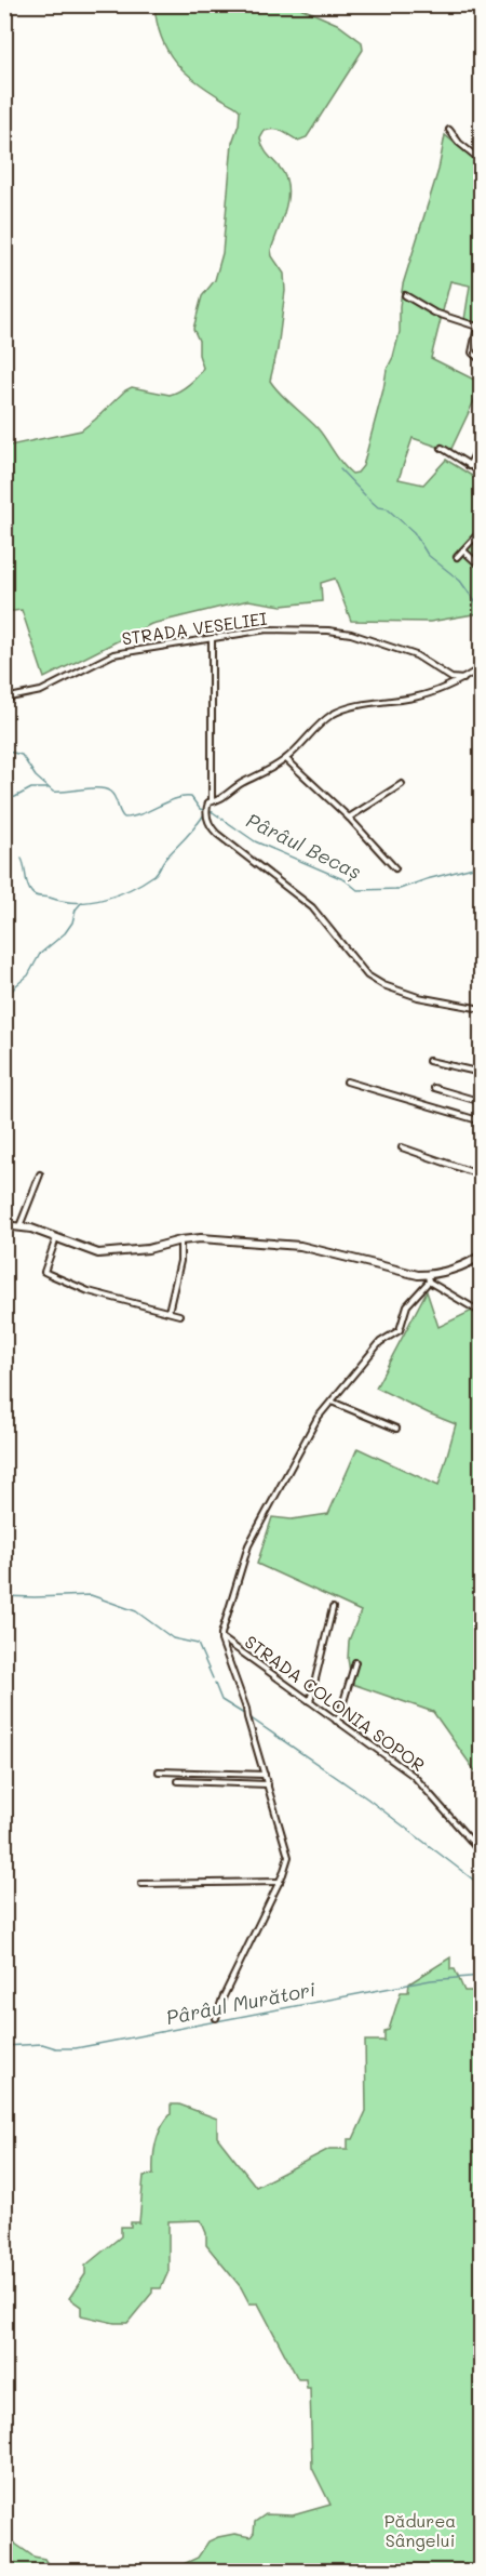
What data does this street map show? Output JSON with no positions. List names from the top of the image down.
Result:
{
  "streets": {
    "street": ["STRADA VESELIEI", "STRADA COLONIA SOPOR"]
  },
  "water": ["Pârâul Becaș", "Pârâul Murători"],
  "parks": ["Pădurea Sângelui"]
}
